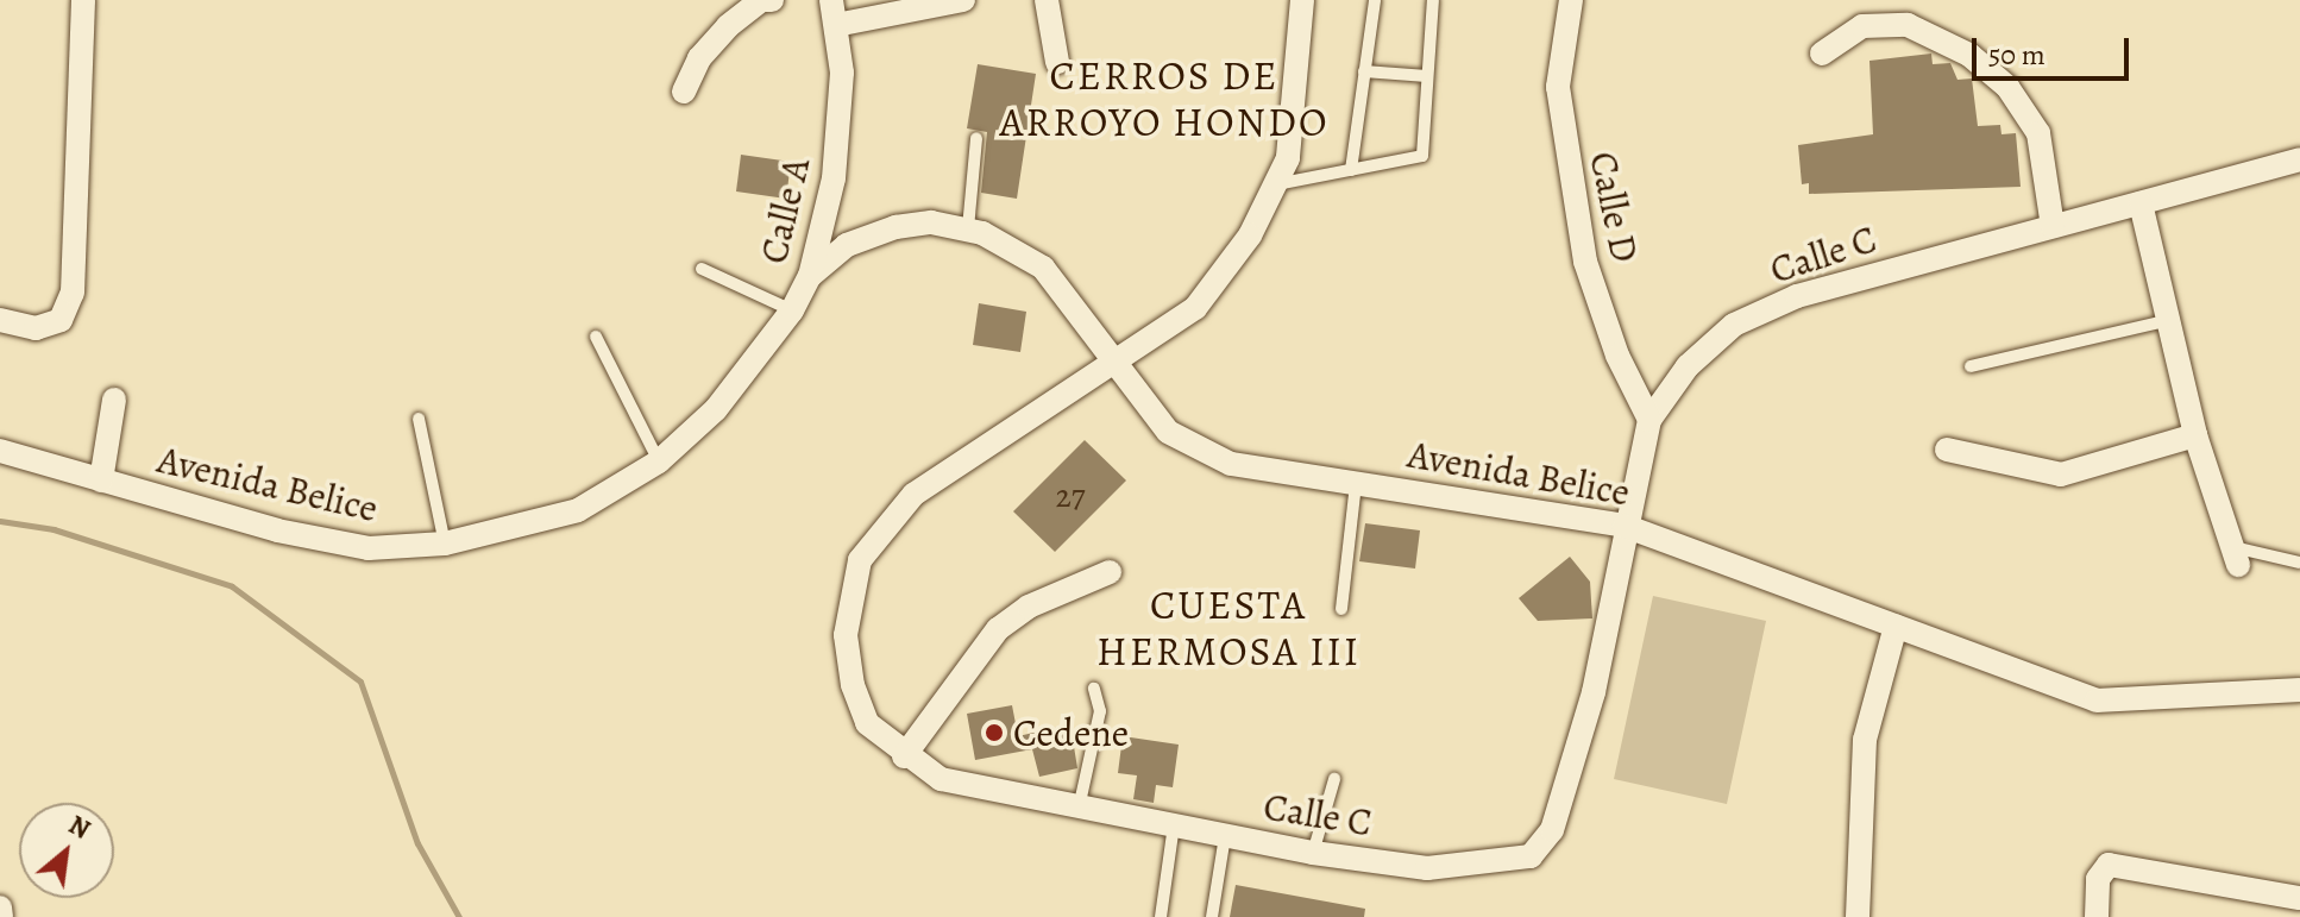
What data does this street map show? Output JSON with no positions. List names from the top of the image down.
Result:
{
  "streets": {
    "street": [
      "Calle D",
      "Calle A",
      "Calle C",
      "Avenida Belice"
    ]
  },
  "crossings": [
    ["Calle D", "Calle C"],
    ["Calle A", "Avenida Belice"],
    ["Calle C", "Avenida Belice"]
  ],
  "districts": ["CERROS DE ARROYO HONDO", "CUESTA HERMOSA III"],
  "places": ["Cedene"],
  "house_numbers": ["27"],
  "scale_bar": "50 m",
  "north": "top right"
}
